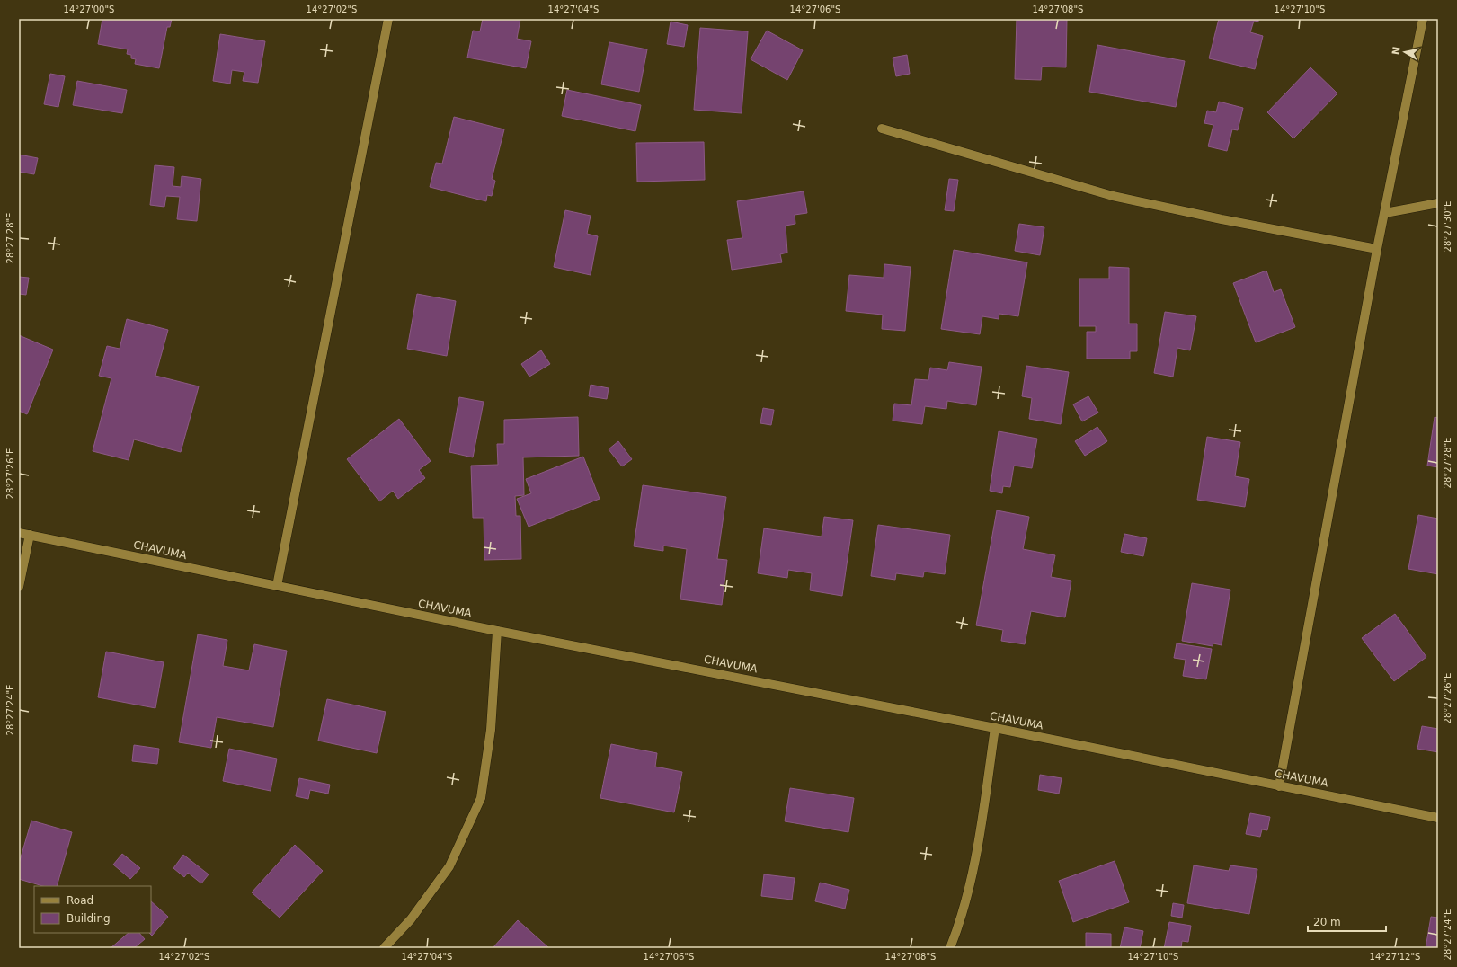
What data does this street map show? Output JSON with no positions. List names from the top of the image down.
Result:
{
  "streets": {
    "street": ["CHAVUMA"]
  },
  "legend": ["Road", "Building"],
  "scale_bar": "20 m",
  "north": "left",
  "coordinates": [
    "14°27'00\"S",
    "14°27'02\"S",
    "14°27'04\"S",
    "14°27'06\"S",
    "14°27'08\"S",
    "14°27'10\"S",
    "28°27'30\"E",
    "28°27'28\"E",
    "28°27'26\"E",
    "28°27'24\"E",
    "14°27'12\"S"
  ]
}
